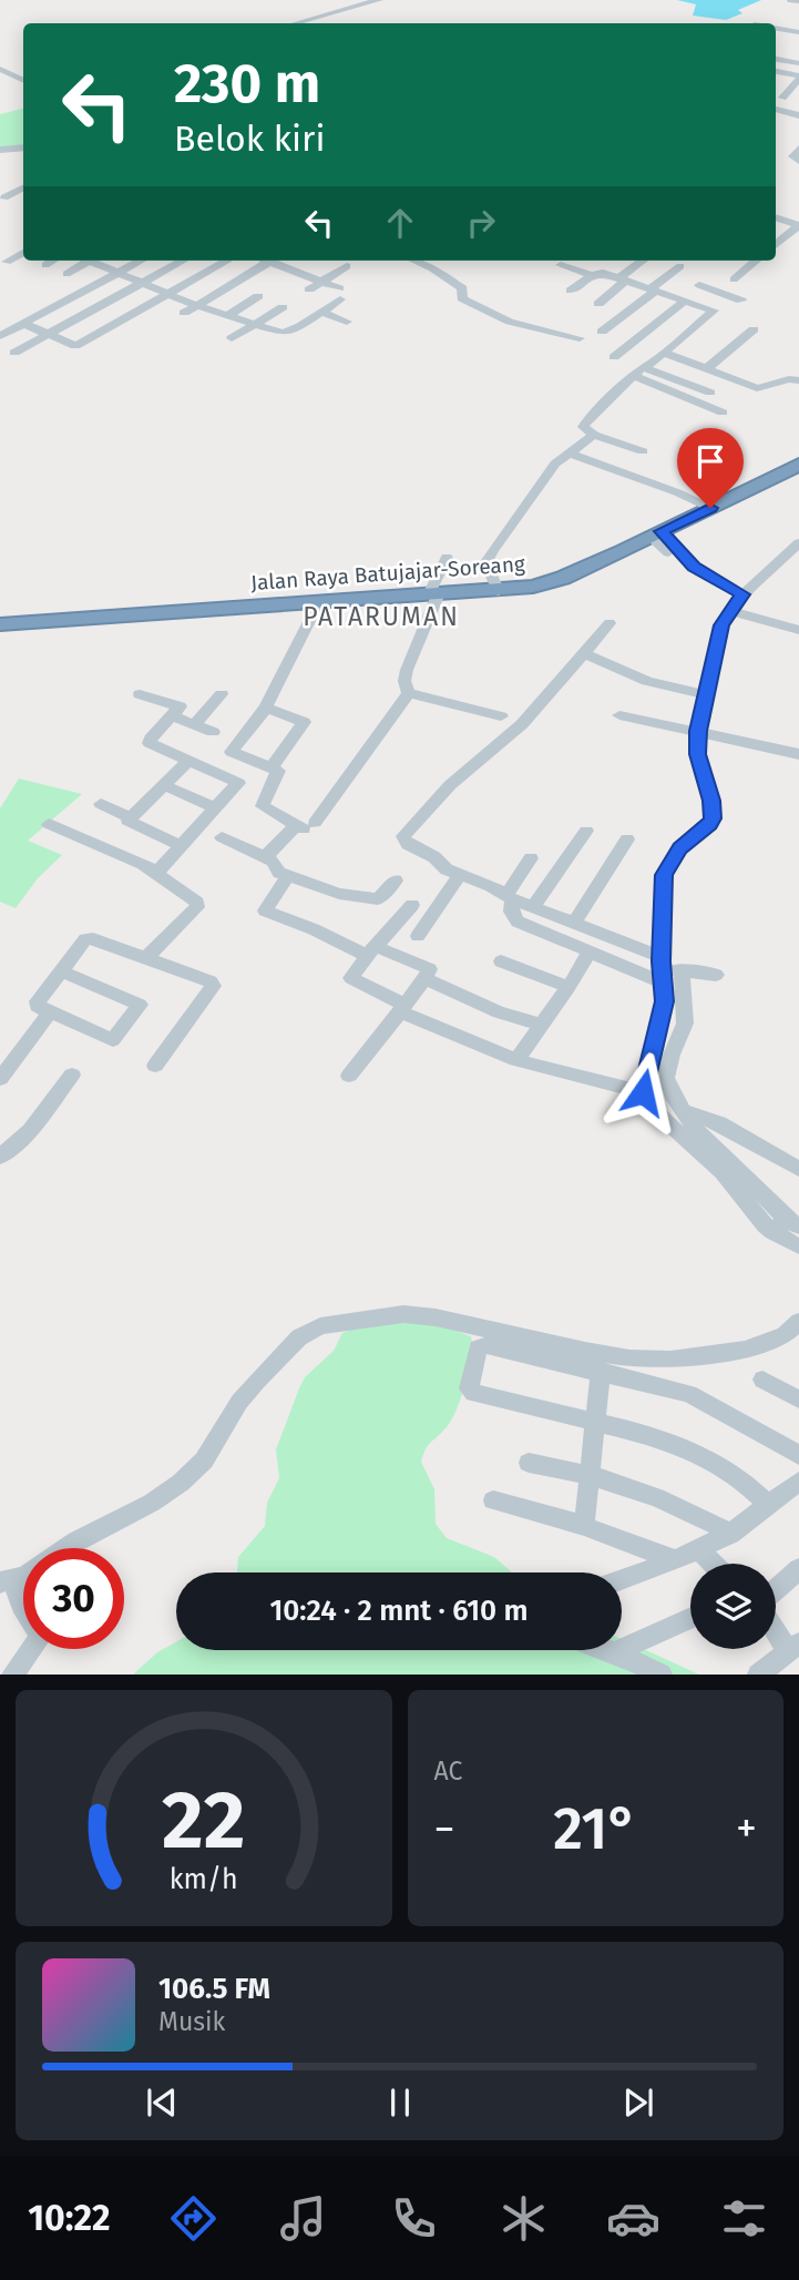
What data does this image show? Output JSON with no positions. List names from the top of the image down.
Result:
{
  "streets": {
    "highway": ["Jalan Raya Batujajar-Soreang"]
  },
  "districts": ["PATARUMAN"],
  "page": {
    "turn": ["230 m", "Belok kiri"],
    "limit": "30",
    "trip": "10:24 · 2 mnt · 610 m",
    "tile": "AC",
    "heat": ["−", "21°", "+"],
    "song": ["106.5 FM", "Musik"],
    "tabs": "10:22",
    "gauge": ["22", "km/h"]
  }
}
